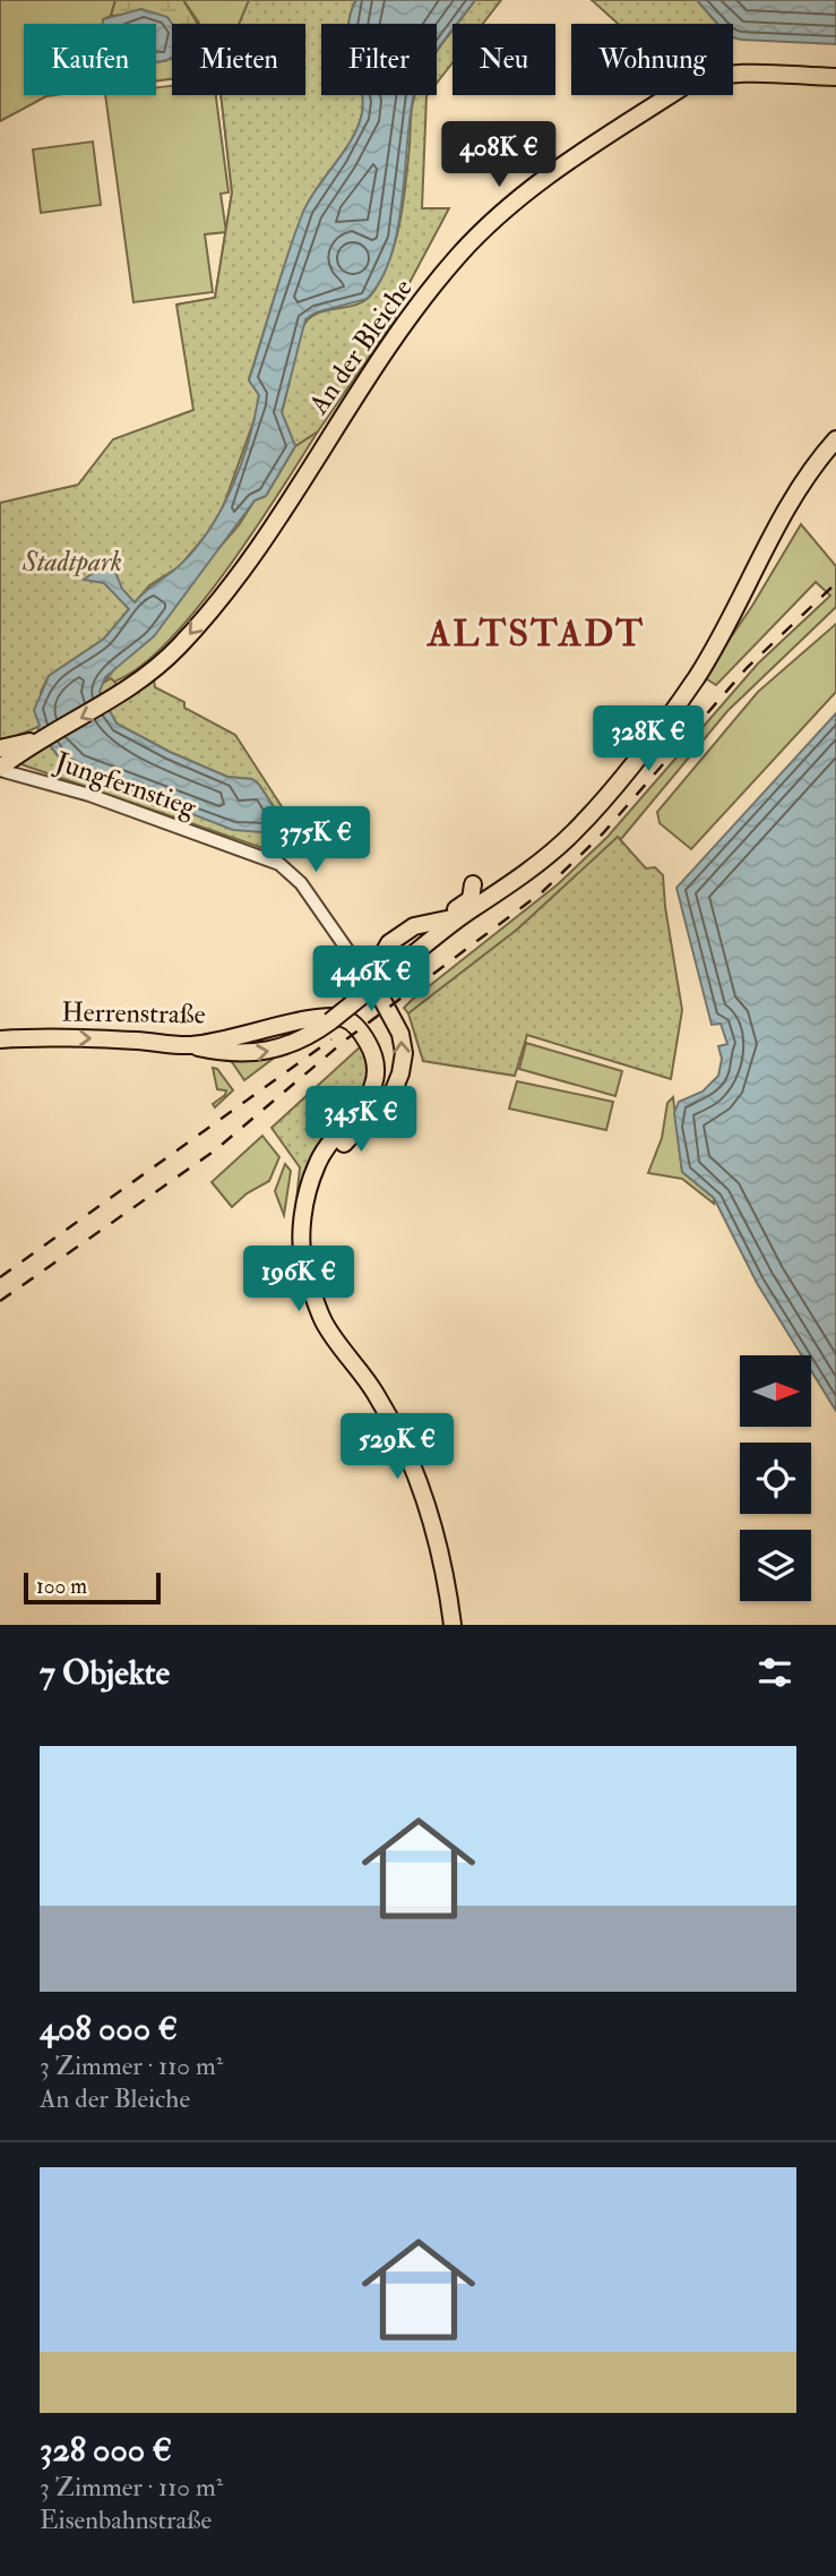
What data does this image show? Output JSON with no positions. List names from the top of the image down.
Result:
{
  "streets": {
    "main road": ["An der Bleiche", "Herrenstraße"],
    "street": ["Jungfernstieg"]
  },
  "crossings": [
    ["An der Bleiche", "Jungfernstieg"]
  ],
  "one_way": ["An der Bleiche", "Herrenstraße"],
  "districts": ["ALTSTADT"],
  "parks": ["Stadtpark"],
  "scale_bar": "100 m",
  "north": "right",
  "page": {
    "chip": [
      "Kaufen",
      "Mieten",
      "Filter",
      "Neu",
      "Wohnung"
    ],
    "price": [
      "408K €",
      "328K €",
      "375K €",
      "446K €",
      "345K €",
      "196K €",
      "529K €"
    ],
    "scale": "100 m",
    "heading": "7 Objekte",
    "list": [
      {
        "name": "408 000 €",
        "note": "3 Zimmer · 110 m² · An der Bleiche"
      },
      {
        "name": "328 000 €",
        "note": "3 Zimmer · 110 m² · Eisenbahnstraße"
      }
    ]
  }
}
